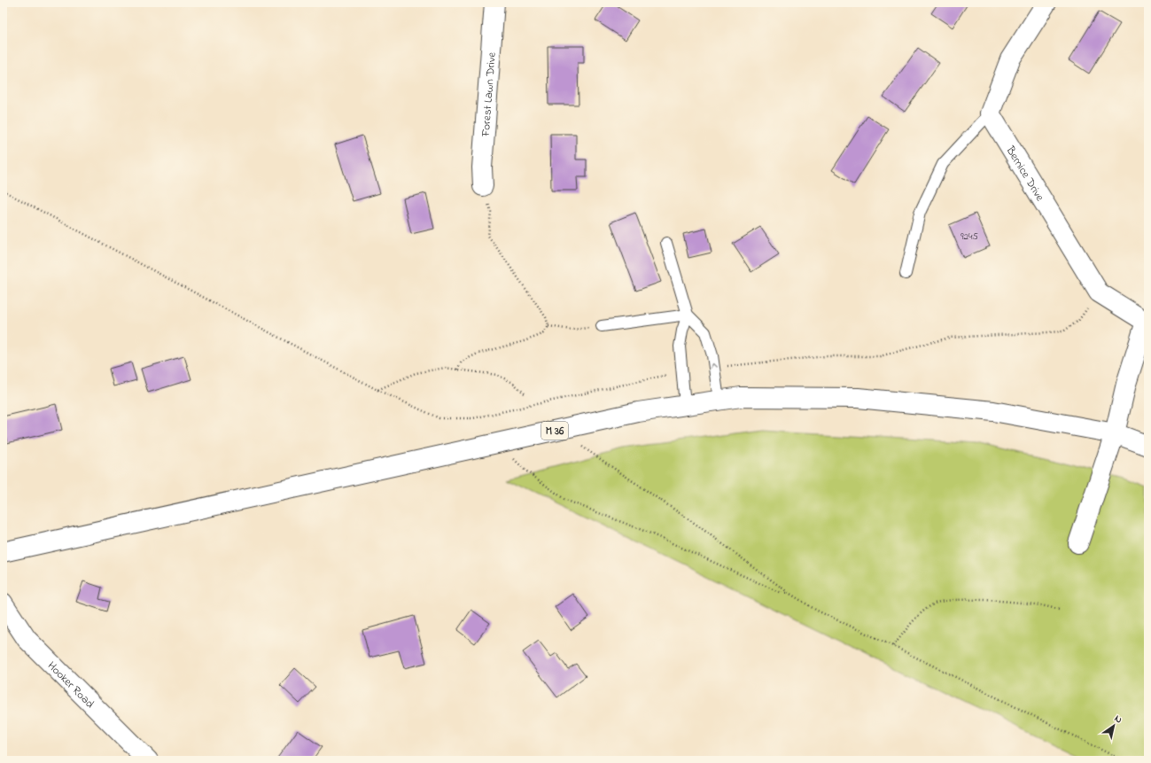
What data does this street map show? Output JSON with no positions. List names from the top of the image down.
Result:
{
  "streets": {
    "main road": [
      "Forest Lawn Drive",
      "Bernice Drive",
      "M 36",
      "Hooker Road"
    ]
  },
  "house_numbers": ["9245"],
  "north": "top right"
}
